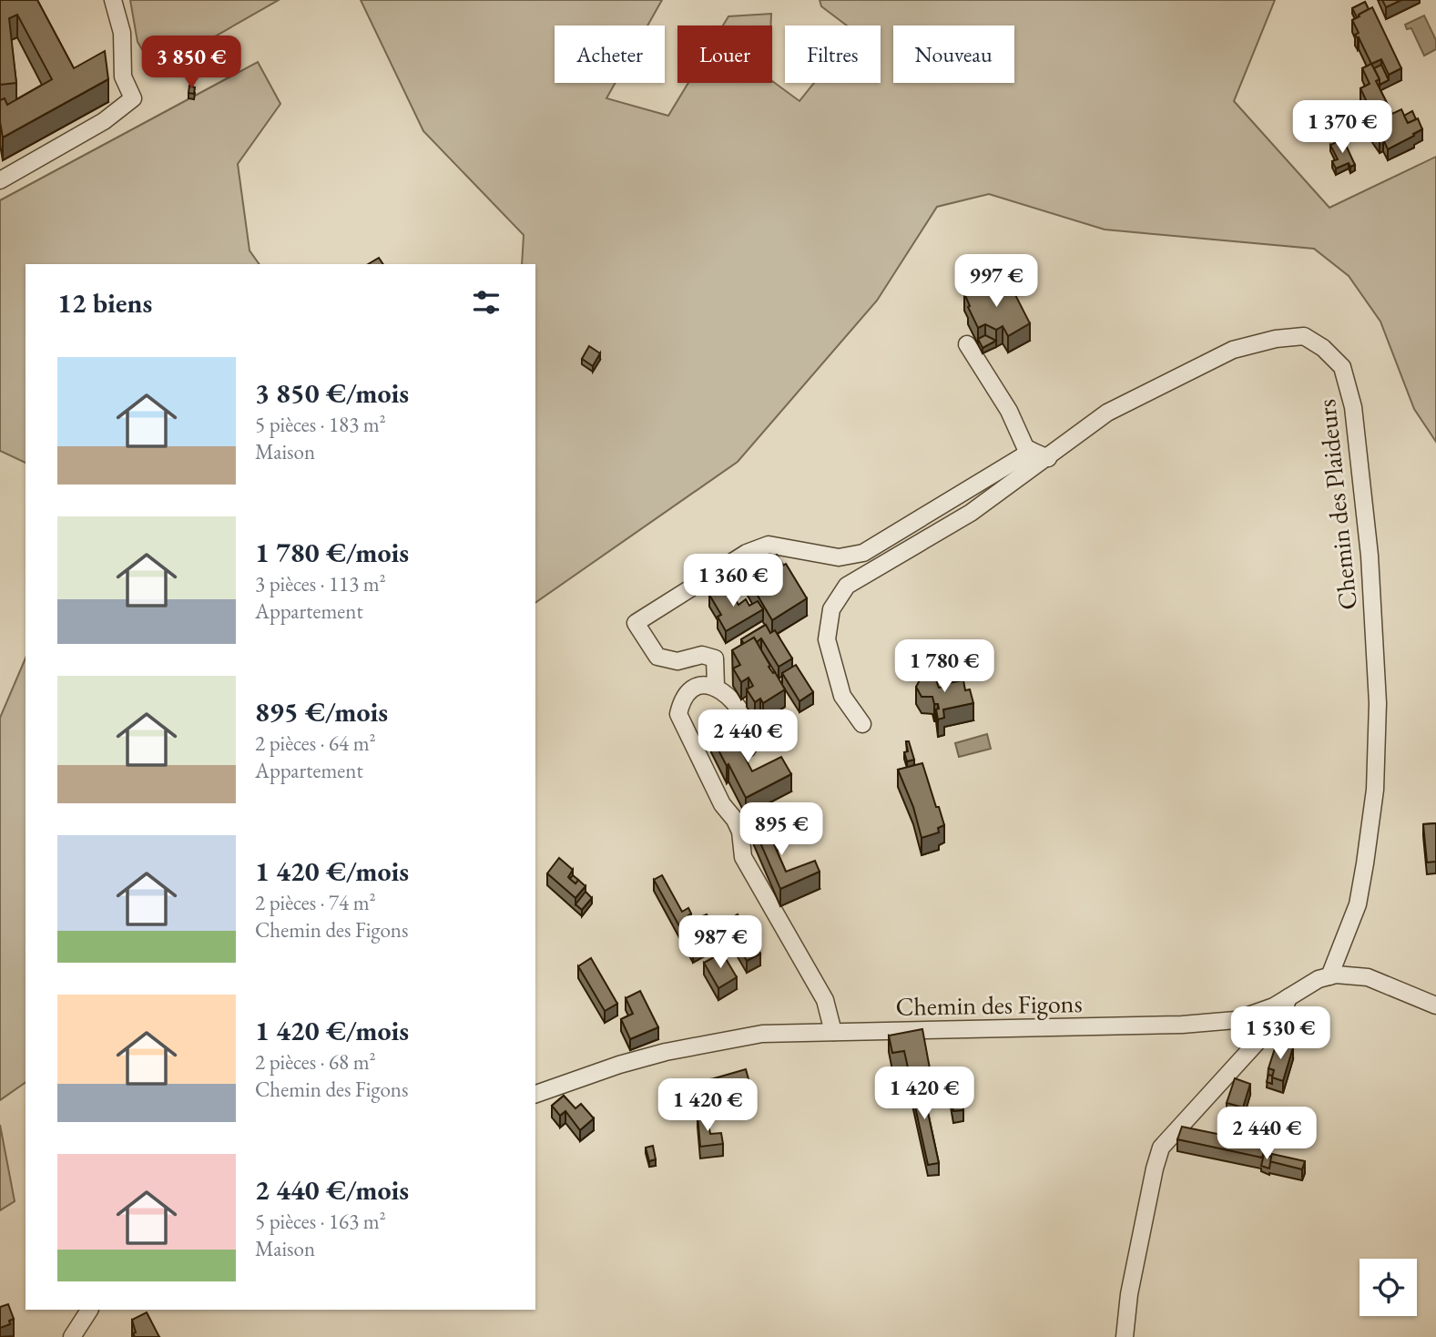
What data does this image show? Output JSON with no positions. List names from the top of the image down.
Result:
{
  "streets": {
    "street": ["Chemin des Plaideurs", "Chemin des Figons"]
  },
  "crossings": [
    ["Chemin des Plaideurs", "Chemin des Figons"]
  ],
  "page": {
    "chip": [
      "Acheter",
      "Louer",
      "Filtres",
      "Nouveau"
    ],
    "price": [
      "3 850 €",
      "1 370 €",
      "997 €",
      "1 360 €",
      "1 780 €",
      "2 440 €",
      "895 €",
      "987 €",
      "1 530 €",
      "1 420 €",
      "1 420 €",
      "2 440 €"
    ],
    "heading": "12 biens",
    "list": [
      {
        "name": "3 850 €/mois",
        "note": "5 pièces · 183 m² · Maison"
      },
      {
        "name": "1 780 €/mois",
        "note": "3 pièces · 113 m² · Appartement"
      },
      {
        "name": "895 €/mois",
        "note": "2 pièces · 64 m² · Appartement"
      },
      {
        "name": "1 420 €/mois",
        "note": "2 pièces · 74 m² · Chemin des Figons"
      },
      {
        "name": "1 420 €/mois",
        "note": "2 pièces · 68 m² · Chemin des Figons"
      },
      {
        "name": "2 440 €/mois",
        "note": "5 pièces · 163 m² · Maison"
      }
    ]
  }
}
